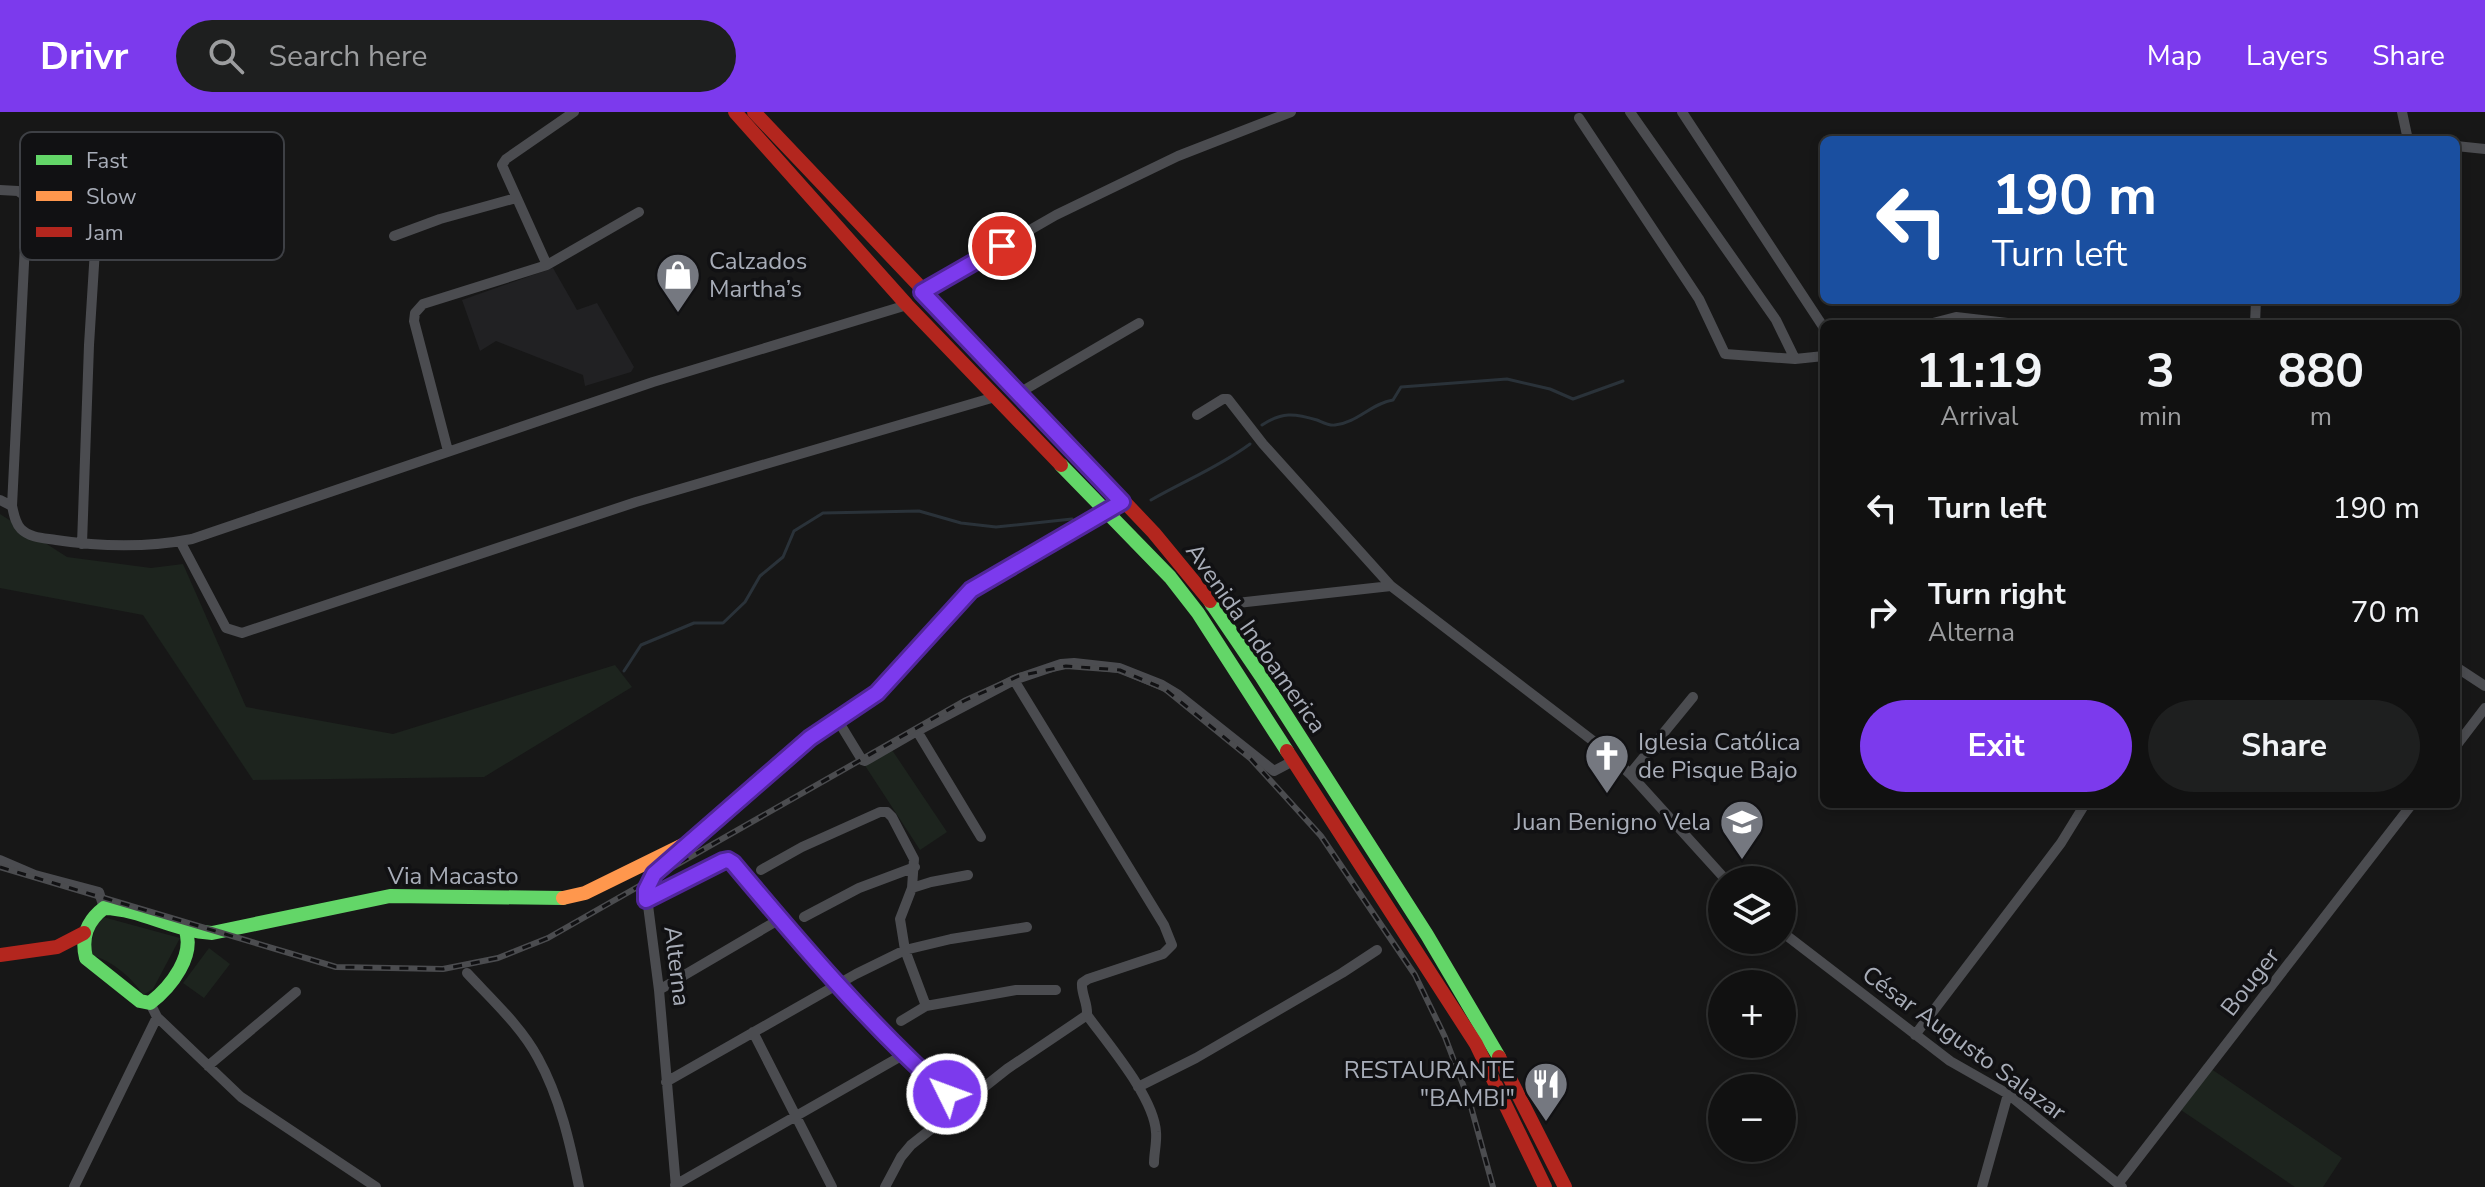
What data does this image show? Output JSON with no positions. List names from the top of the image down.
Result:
{
  "streets": {
    "main road": ["Avenida Indoamerica", "Via Macasto", "Alterna"],
    "street": ["Bouger", "César Augusto Salazar"]
  },
  "crossings": [
    ["Avenida Indoamerica", "Alterna"],
    ["Via Macasto", "Alterna"],
    ["Bouger", "César Augusto Salazar"]
  ],
  "places": {
    "shop": ["Calzados Martha’s"],
    "church": ["Iglesia Católica de Pisque Bajo"],
    "school or university": ["Juan Benigno Vela"],
    "restaurant": ["RESTAURANTE \"BAMBI\""]
  },
  "legend": ["Fast", "Slow", "Jam"],
  "page": {
    "header": "Drivr",
    "search": "Search here",
    "nav": ["Map", "Layers", "Share"],
    "turn": ["190 m", "Turn left"],
    "eta": [
      "11:19",
      "Arrival",
      "3",
      "min",
      "880",
      "m"
    ],
    "list": [
      {
        "name": "Turn left",
        "value": "190 m"
      },
      {
        "name": "Turn right",
        "note": "Alterna",
        "value": "70 m"
      }
    ],
    "buttons": ["Exit", "Share"],
    "map_buttons": ["+", "−"]
  }
}
